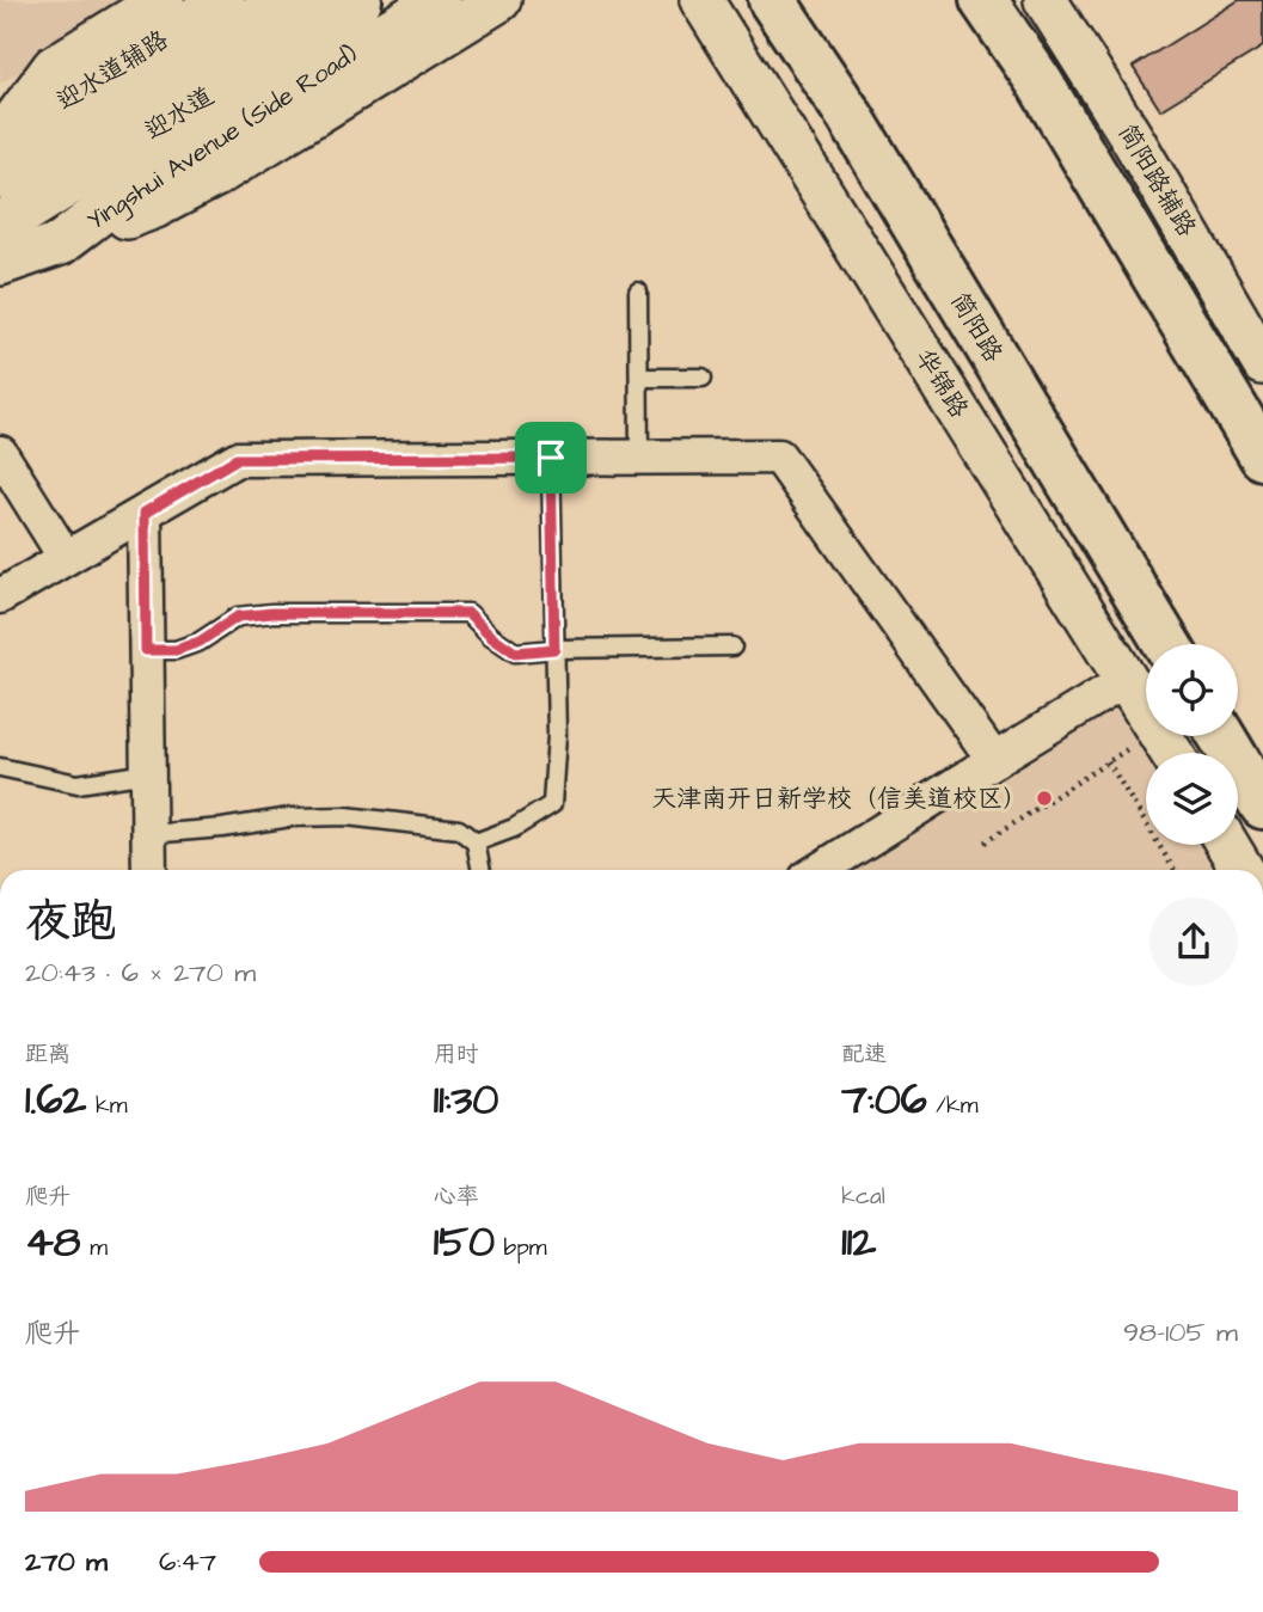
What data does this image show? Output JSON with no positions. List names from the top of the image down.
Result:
{
  "streets": {
    "main road": ["迎水道", "简阳路"],
    "street": [
      "迎水道辅路",
      "Yingshui Avenue (Side Road)",
      "简阳路辅路",
      "华锦路"
    ]
  },
  "places": ["天津南开日新学校（信美道校区）"],
  "page": {
    "heading": ["夜跑", "20:43 · 6 × 270 m"],
    "stats": [
      ["距离", "1.62 km"],
      ["用时", "11:30"],
      ["配速", "7:06 /km"],
      ["爬升", "48 m"],
      ["心率", "150 bpm"],
      ["kcal", "112"]
    ],
    "chart": ["爬升", "98–105 m"],
    "list": [
      {
        "name": "270 m",
        "note": "6:47"
      }
    ]
  }
}
